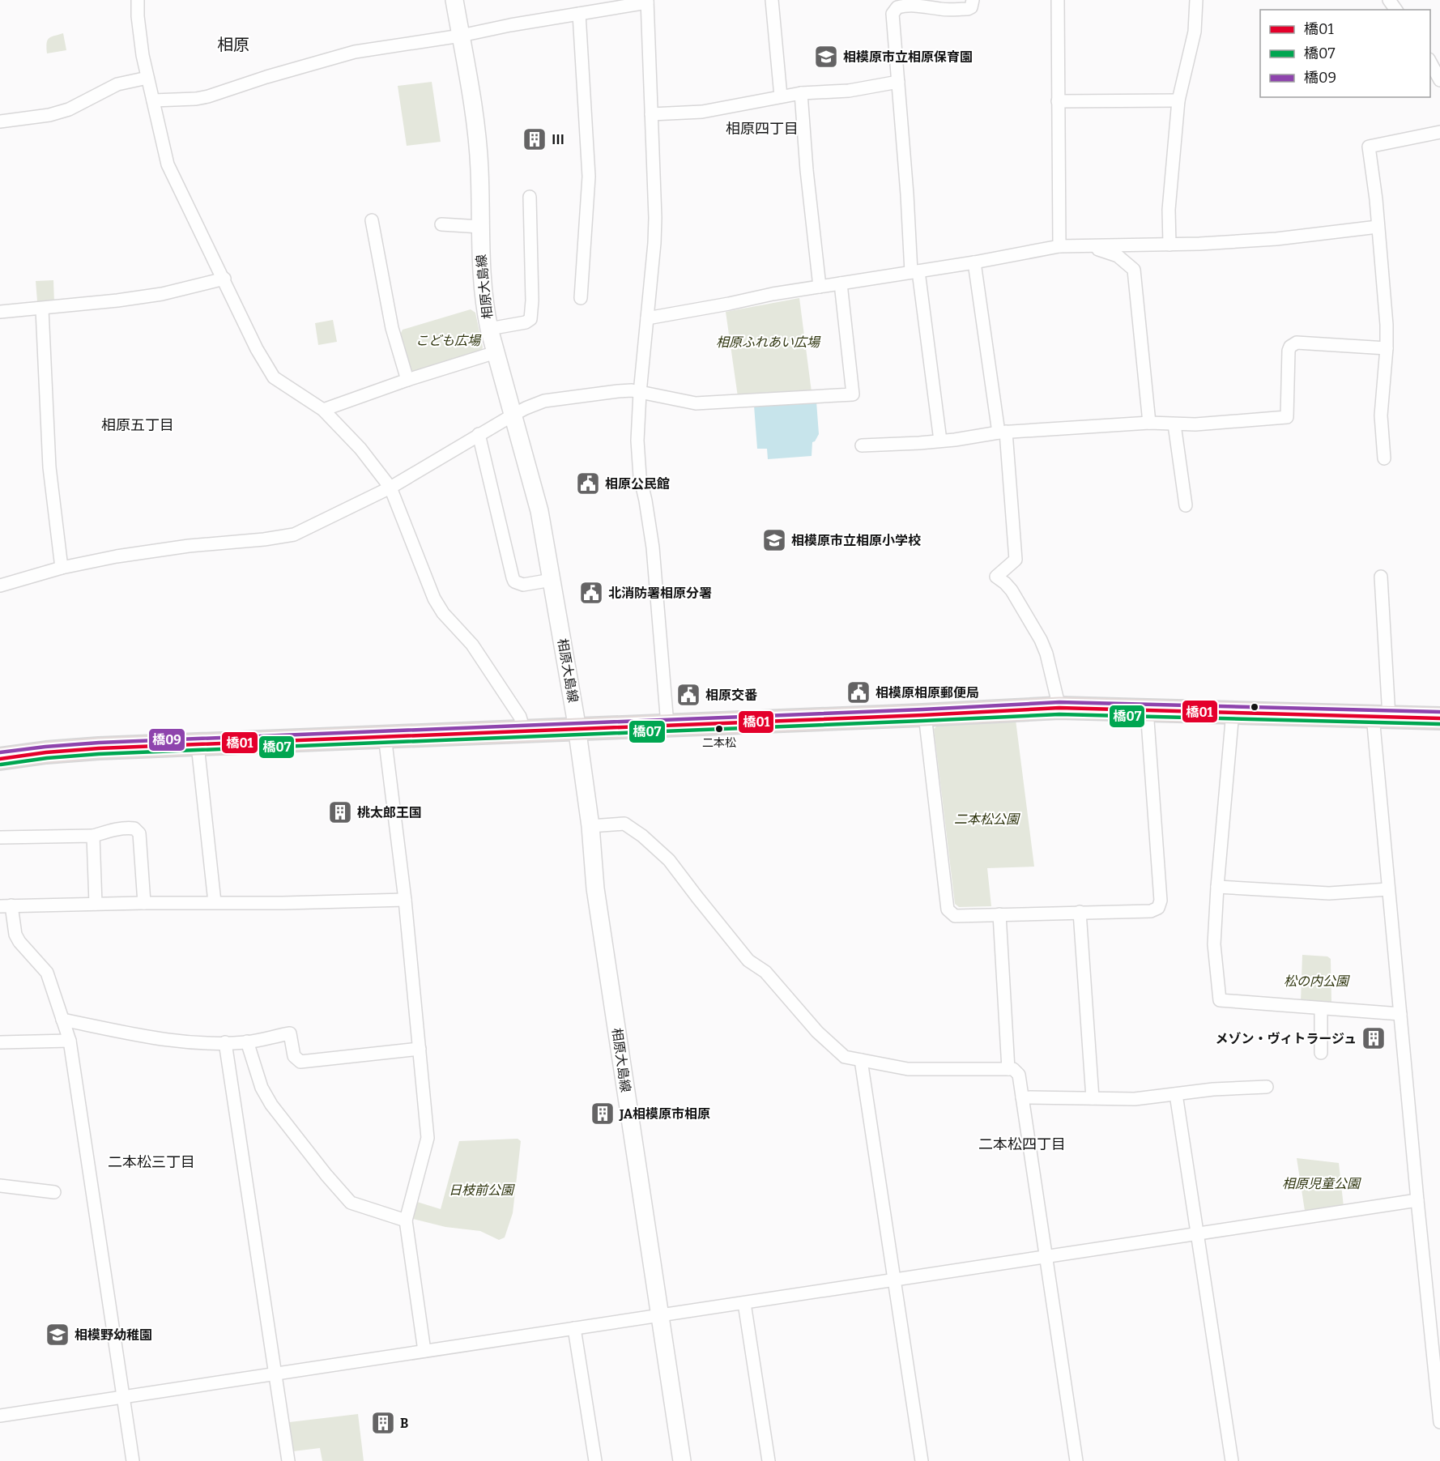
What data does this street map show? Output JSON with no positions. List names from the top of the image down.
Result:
{
  "streets": {
    "street": ["相原大島線"]
  },
  "districts": [
    "相原",
    "相原四丁目",
    "相原五丁目",
    "二本松四丁目",
    "二本松三丁目"
  ],
  "parks": [
    "こども広場",
    "相原ふれあい広場",
    "二本松公園",
    "松の内公園",
    "相原児童公園",
    "日枝前公園"
  ],
  "places": {
    "school or university": ["相模原市立相原保育園", "相模原市立相原小学校", "相模野幼稚園"],
    "building": [
      "Ⅲ",
      "桃太郎王国",
      "メゾン・ヴィトラージュ",
      "JA相模原市相原",
      "B"
    ],
    "public building": [
      "相原公民館",
      "北消防署相原分署",
      "相模原相原郵便局",
      "相原交番"
    ],
    "other": ["二本松"]
  },
  "lines": ["transit line 橋09", "transit line 橋01", "transit line 橋07"],
  "legend": ["橋01", "橋07", "橋09"]
}
